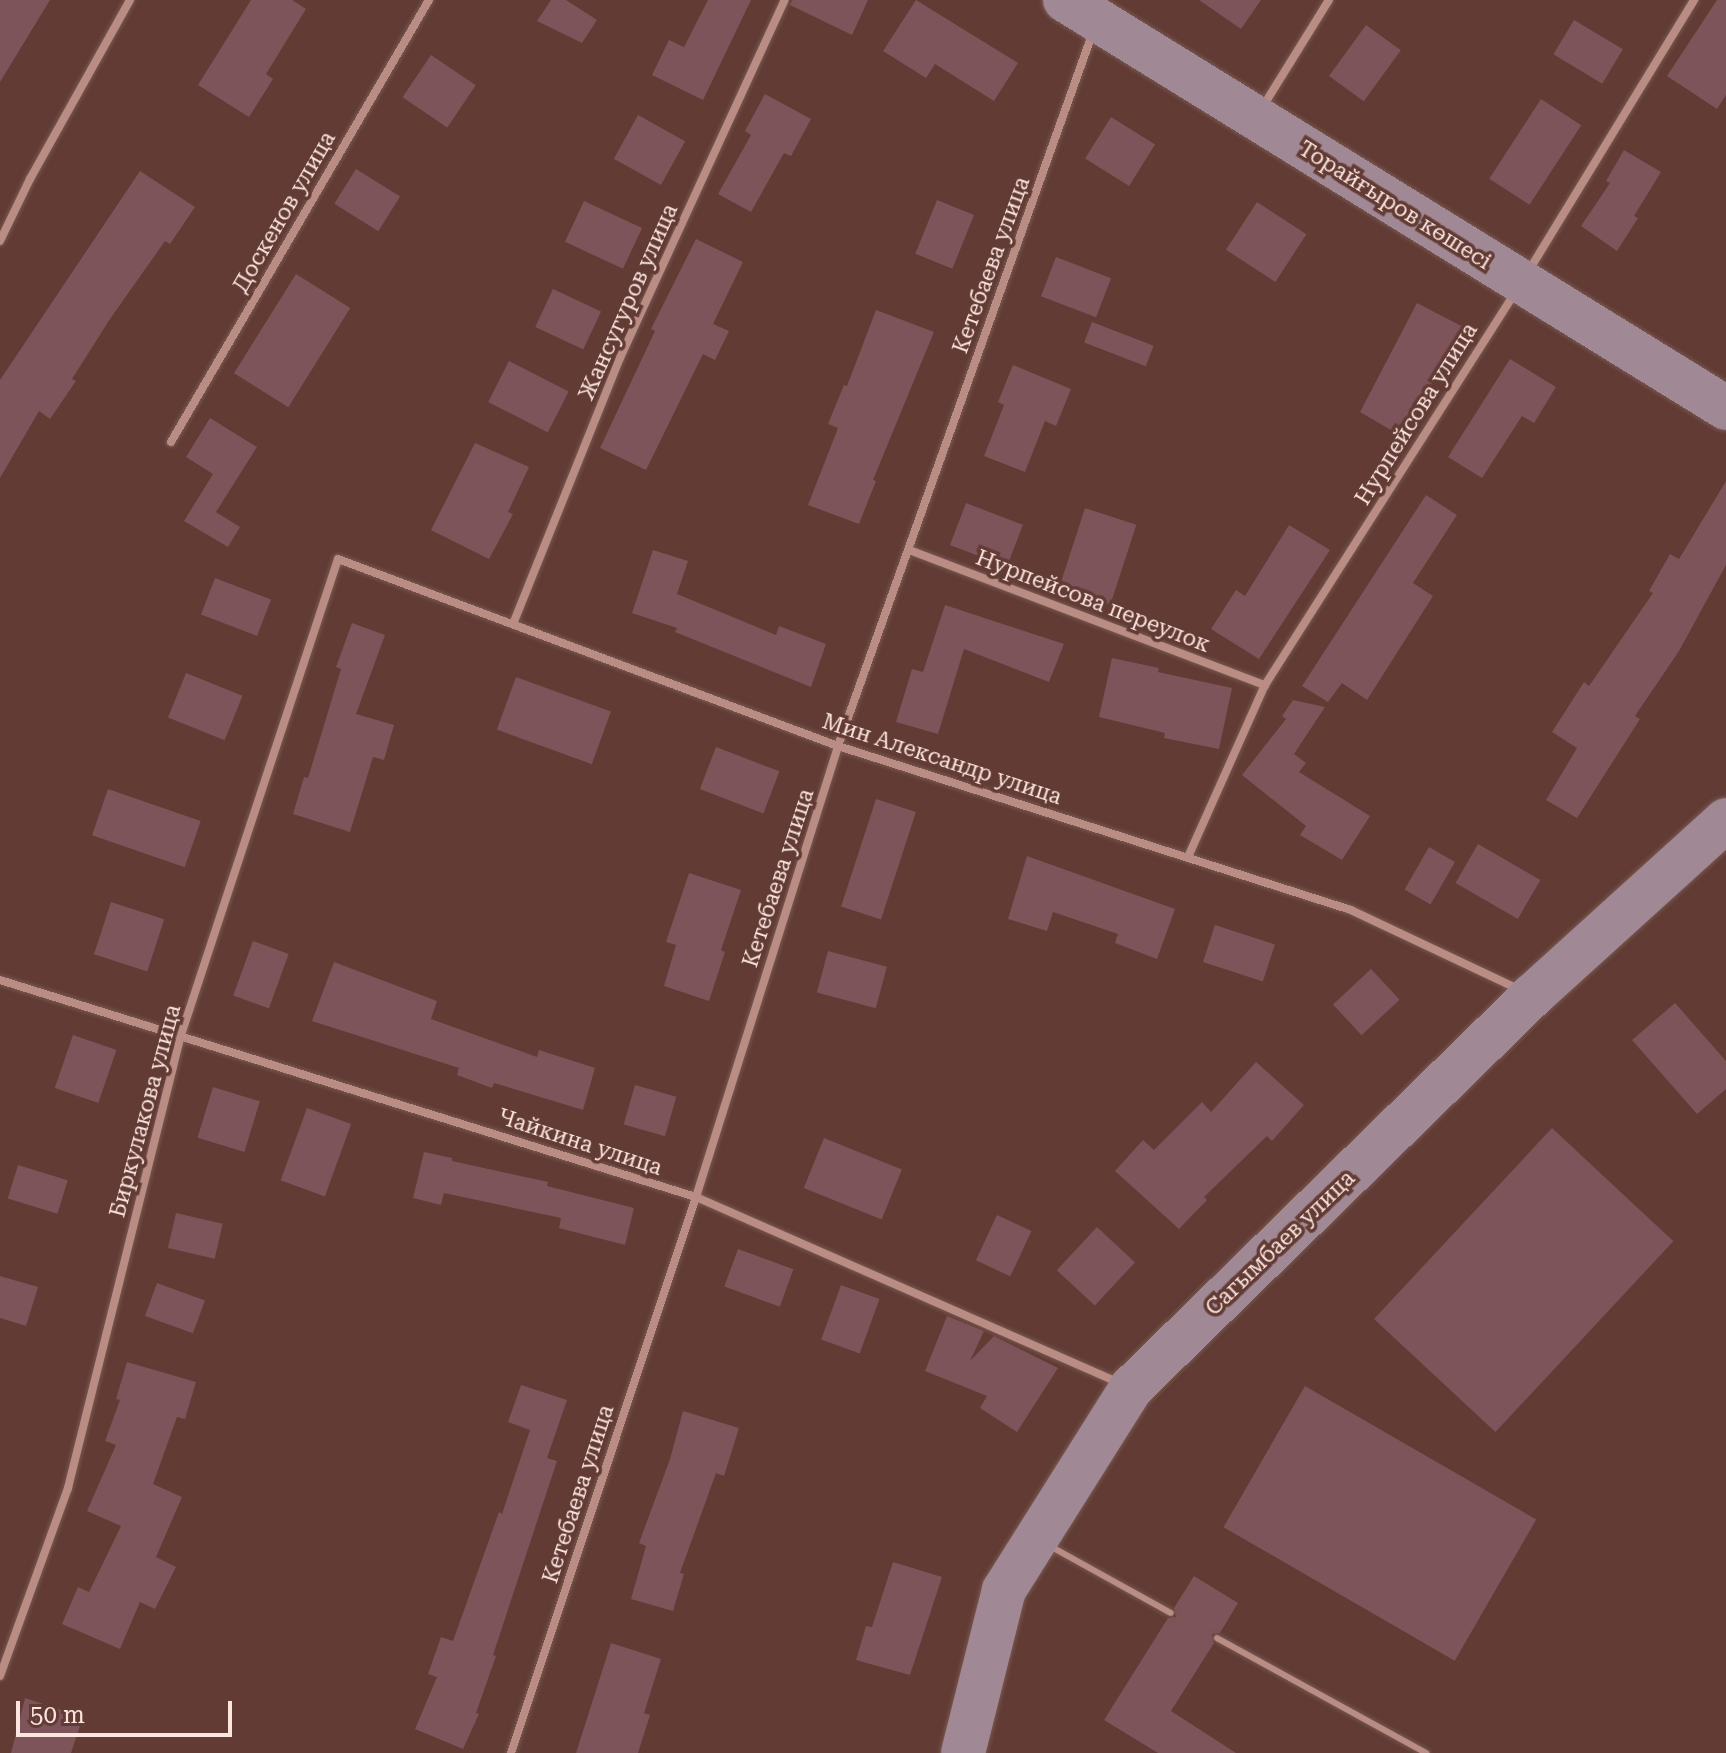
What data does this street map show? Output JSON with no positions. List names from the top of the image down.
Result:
{
  "streets": {
    "street": [
      "Торайғыров көшесі",
      "Доскенов улица",
      "Кетебаева улица",
      "Жансугуров улица",
      "Нурпейсова улица",
      "Нурпейсова переулок",
      "Мин Александр улица",
      "Биркулакова улица",
      "Чайкина улица",
      "Сагымбаев улица"
    ]
  },
  "crossings": [
    ["Торайғыров көшесі", "Кетебаева улица"],
    ["Торайғыров көшесі", "Нурпейсова улица"],
    ["Кетебаева улица", "Нурпейсова переулок"],
    ["Кетебаева улица", "Мин Александр улица"],
    ["Кетебаева улица", "Чайкина улица"],
    ["Жансугуров улица", "Мин Александр улица"],
    ["Нурпейсова улица", "Нурпейсова переулок"],
    ["Нурпейсова улица", "Мин Александр улица"],
    ["Мин Александр улица", "Биркулакова улица"],
    ["Мин Александр улица", "Сагымбаев улица"],
    ["Биркулакова улица", "Чайкина улица"],
    ["Чайкина улица", "Сагымбаев улица"]
  ],
  "scale_bar": "50 m"
}
